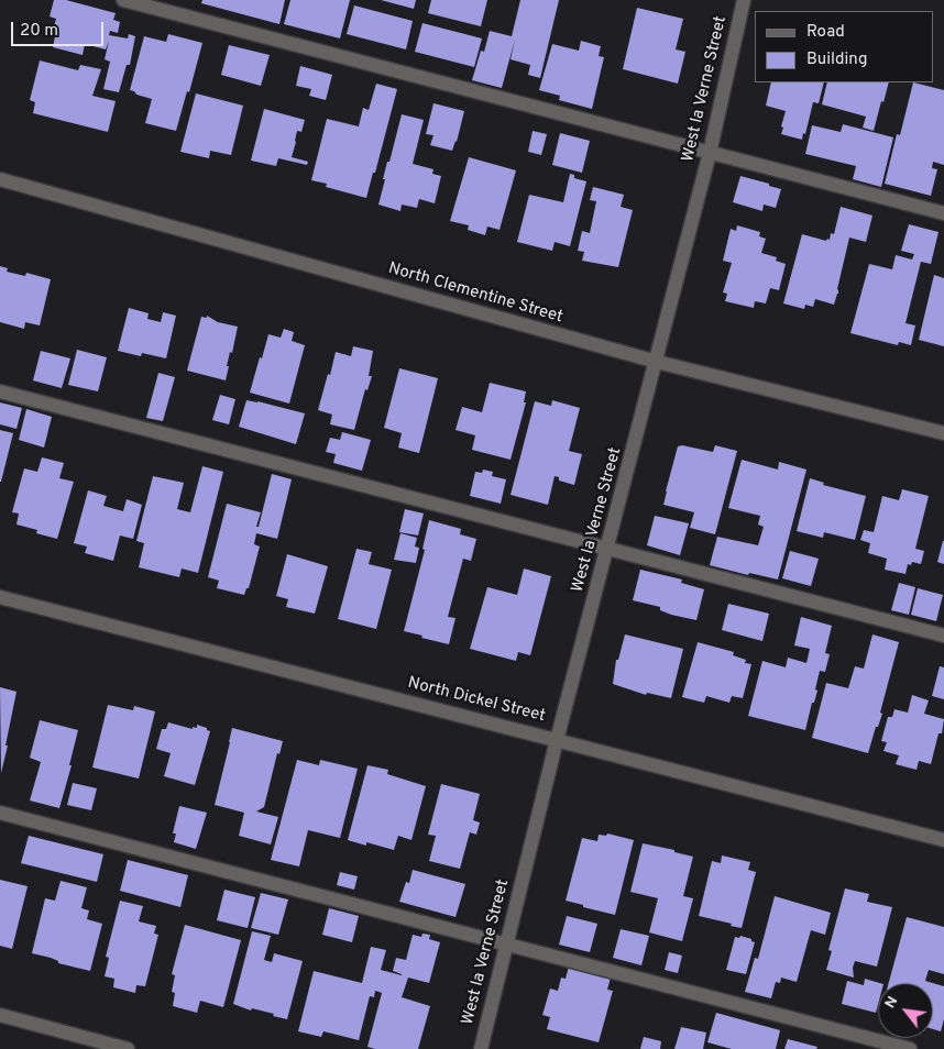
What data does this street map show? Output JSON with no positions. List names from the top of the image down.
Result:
{
  "streets": {
    "street": ["West la Verne Street", "North Clementine Street", "North Dickel Street"]
  },
  "crossings": [
    ["West la Verne Street", "North Clementine Street"],
    ["West la Verne Street", "North Dickel Street"]
  ],
  "legend": ["Road", "Building"],
  "scale_bar": "20 m",
  "north": "top left"
}
